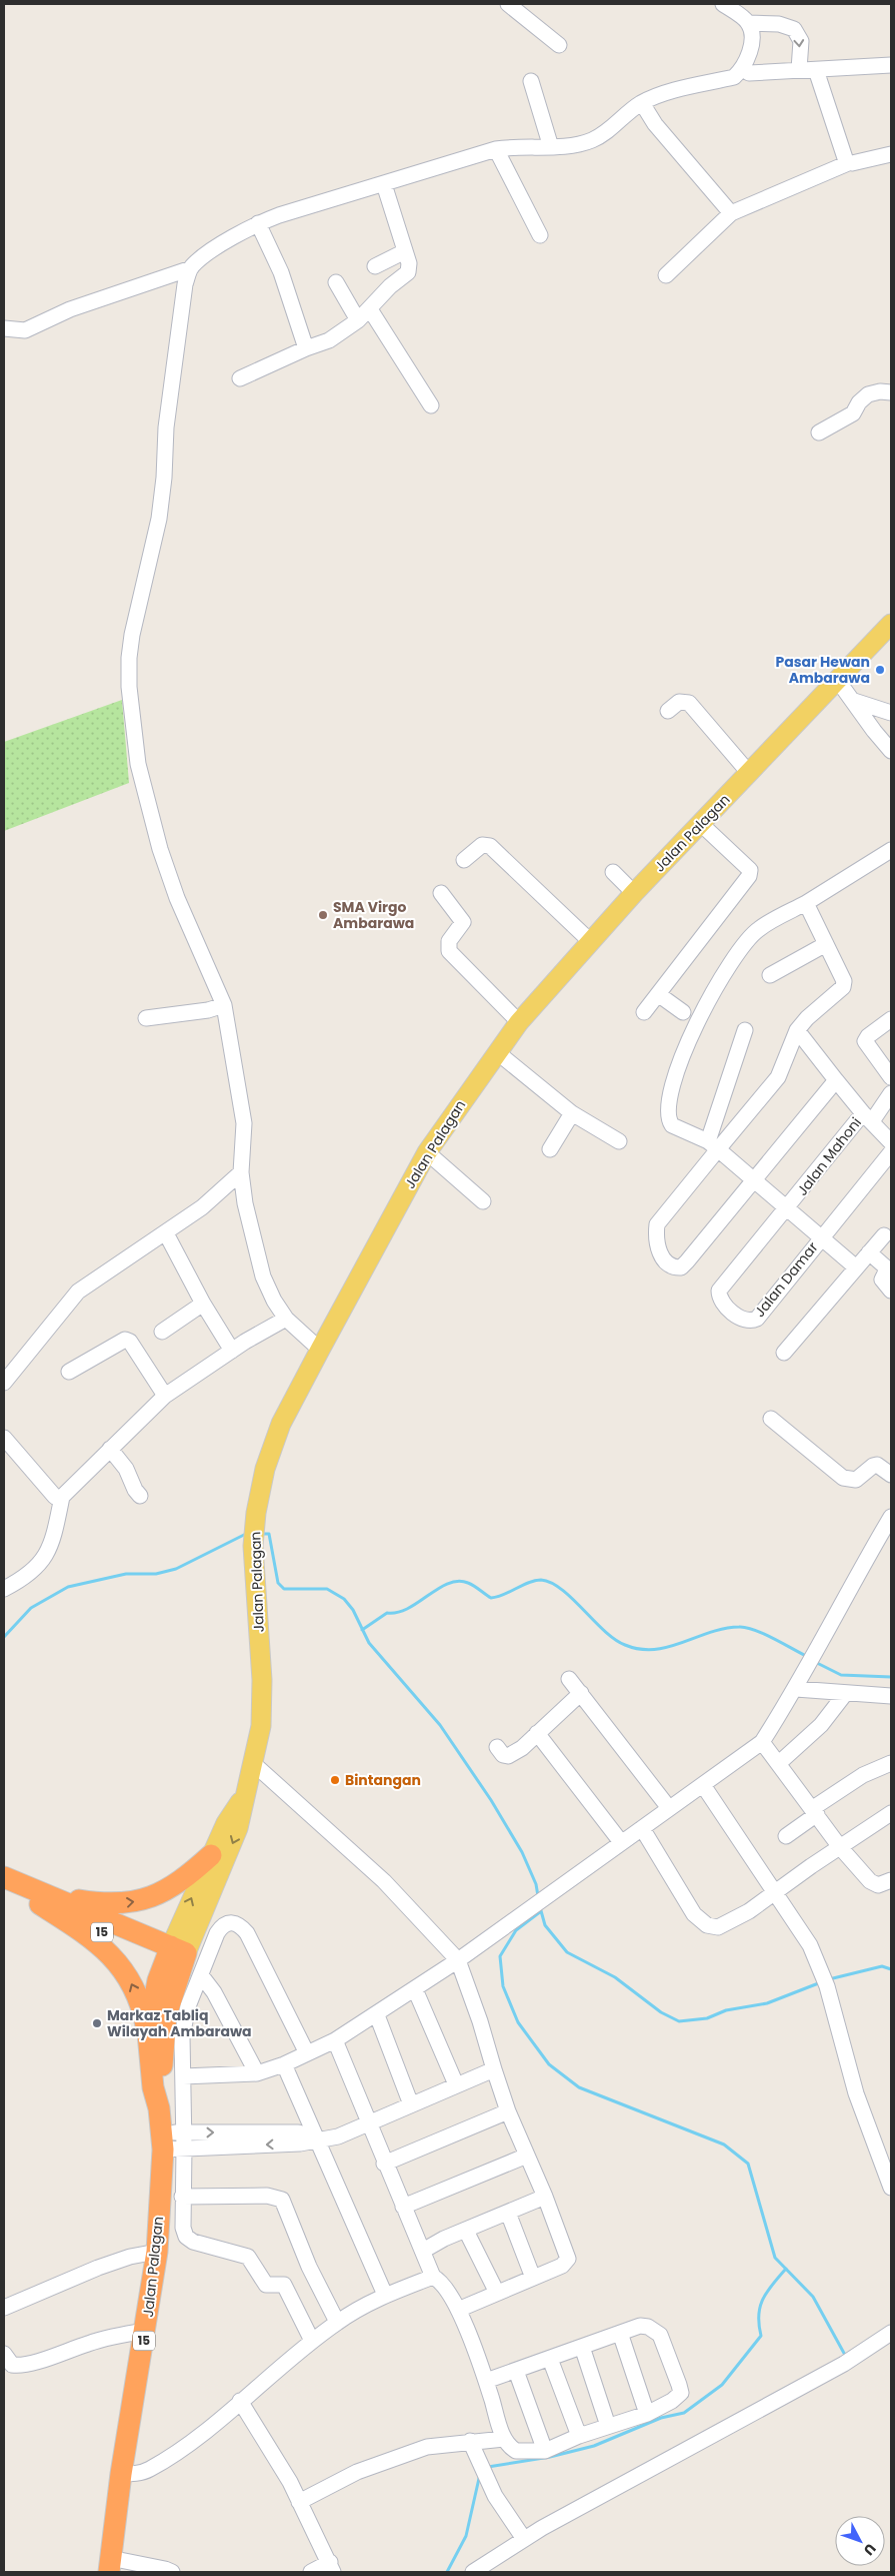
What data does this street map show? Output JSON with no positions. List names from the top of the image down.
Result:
{
  "streets": {
    "highway": ["Jalan Palagan", "15"],
    "street": ["Jalan Mahoni", "Jalan Damar"]
  },
  "crossings": [
    ["Jalan Palagan", "15"],
    ["Jalan Mahoni", "Jalan Damar"]
  ],
  "places": [
    "Pasar Hewan Ambarawa",
    "SMA Virgo Ambarawa",
    "Bintangan",
    "Markaz Tabliq Wilayah Ambarawa"
  ],
  "north": "bottom right"
}
